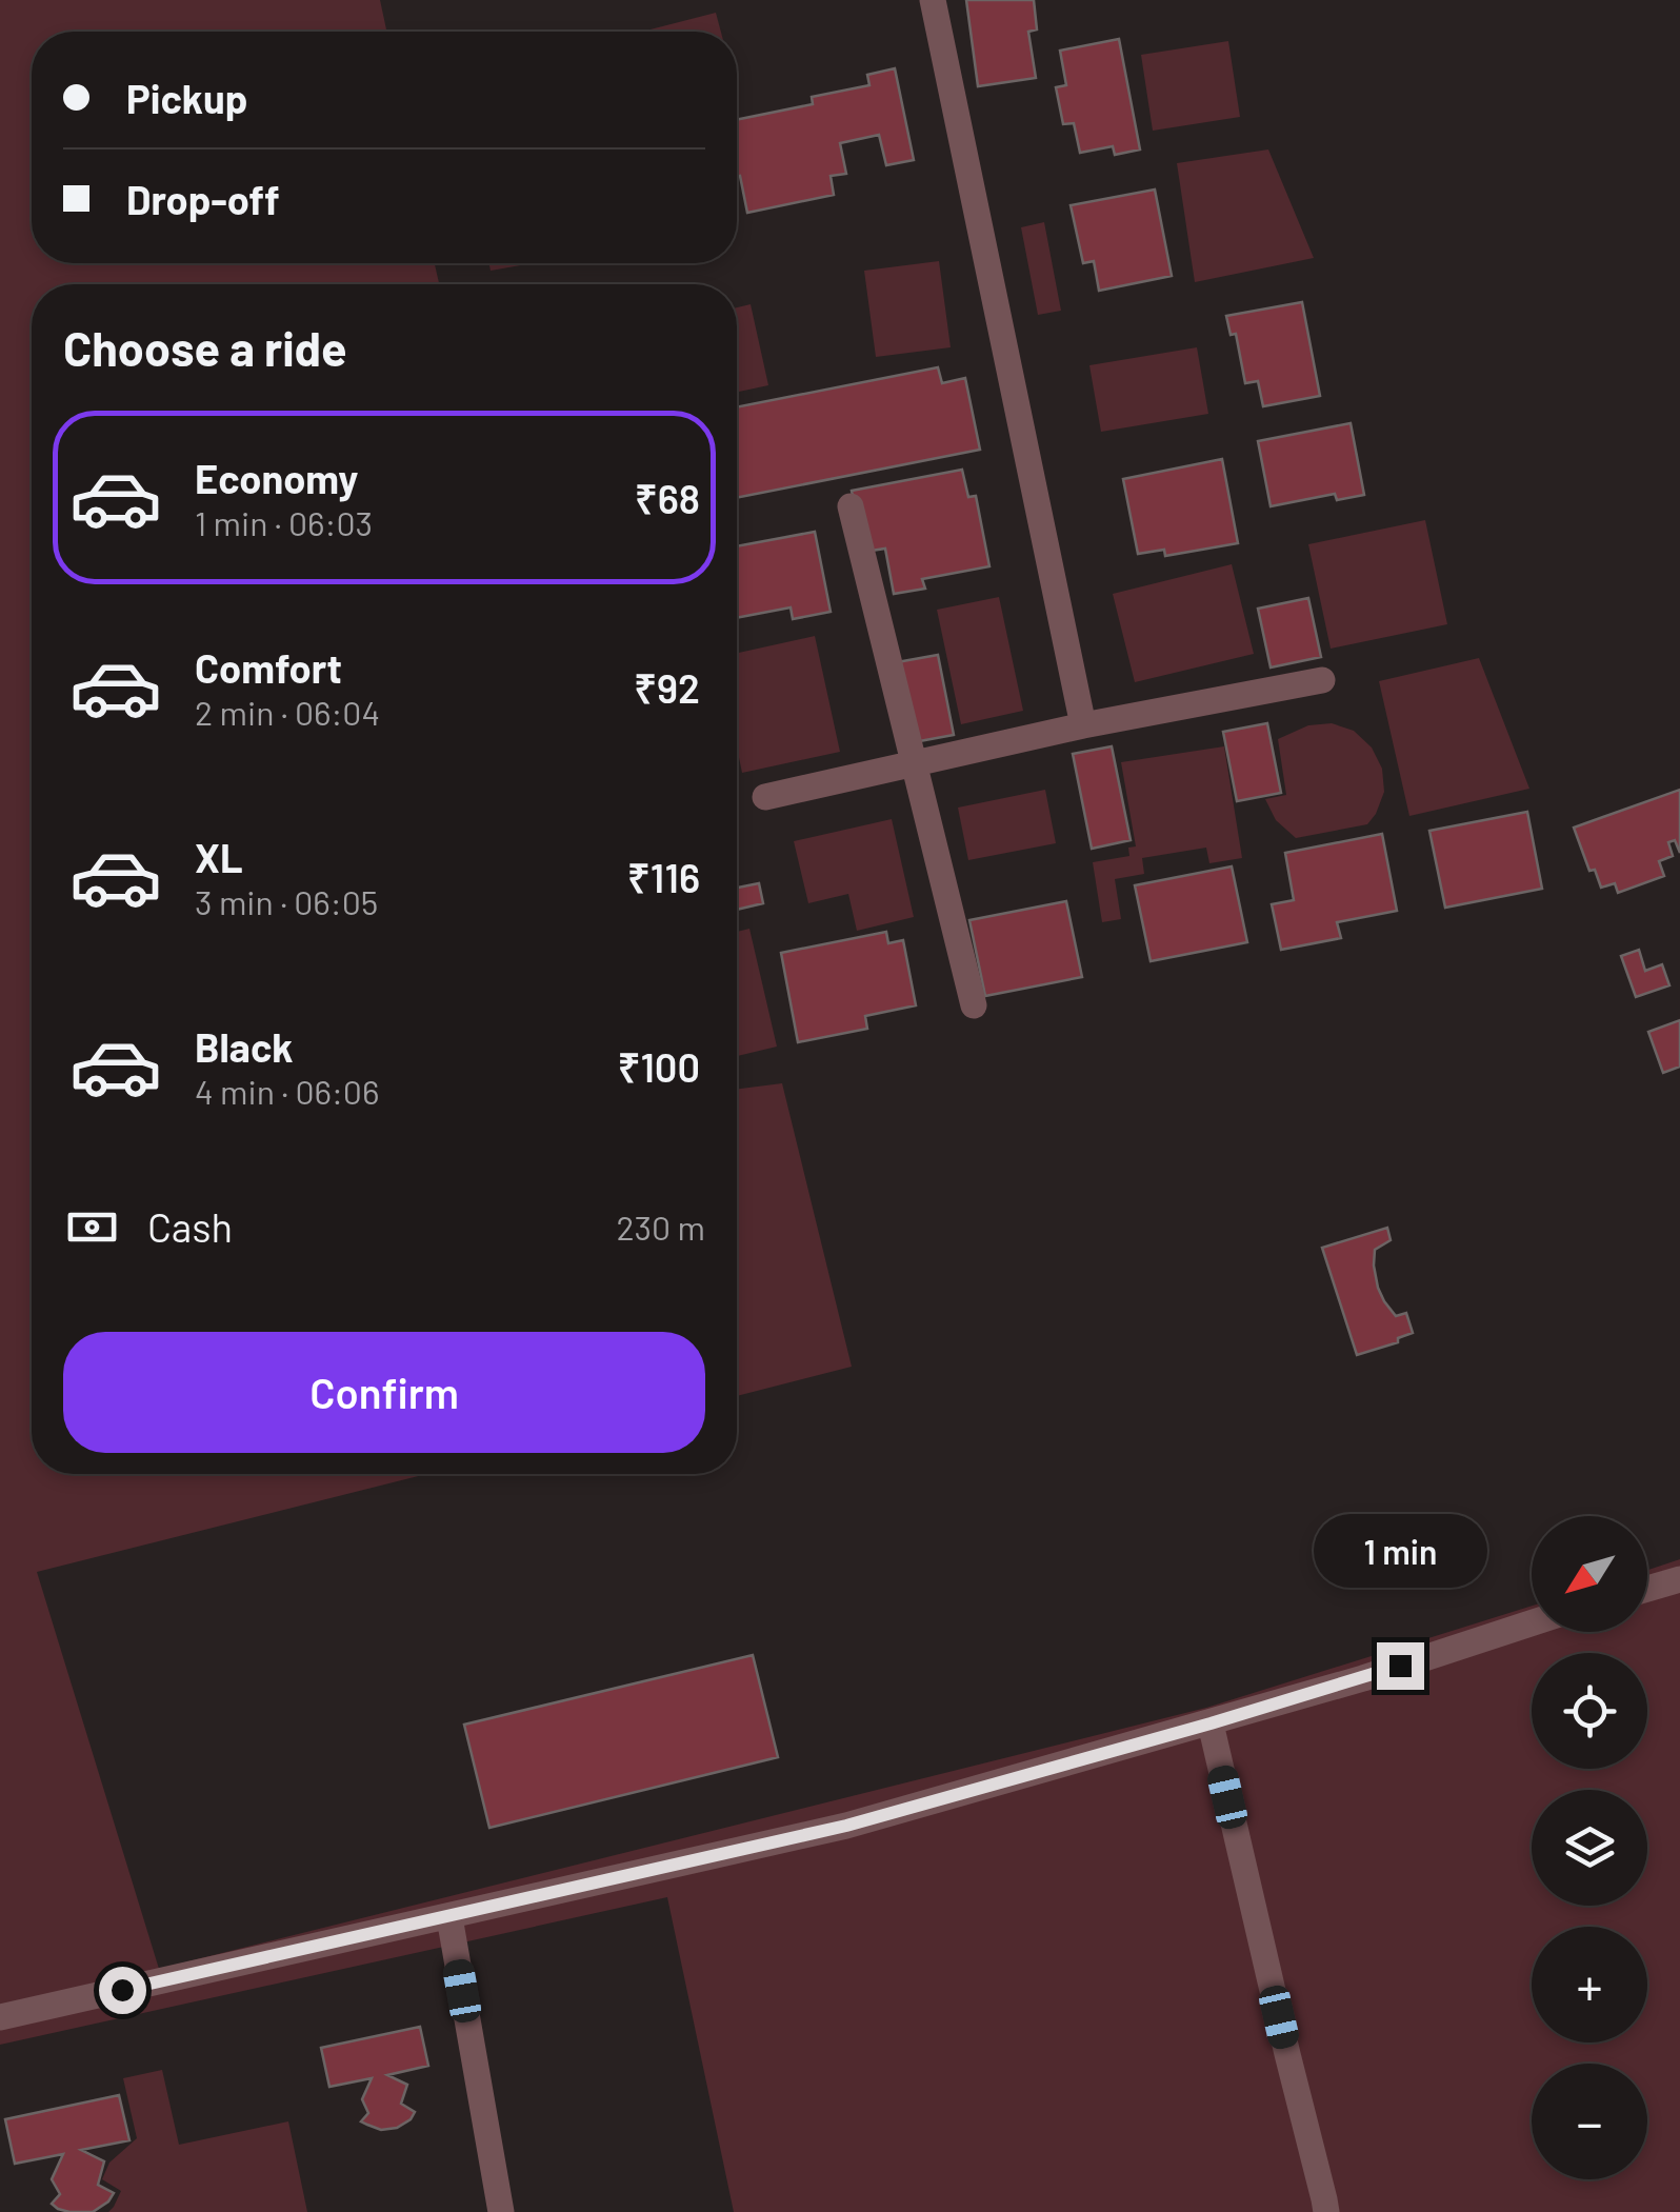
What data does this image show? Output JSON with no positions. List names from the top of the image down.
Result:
{
  "north": "bottom left",
  "page": {
    "banner": ["Pickup", "Drop-off"],
    "heading": "Choose a ride",
    "list": [
      {
        "name": "Economy",
        "note": "1 min · 06:03",
        "value": "₹68"
      },
      {
        "name": "Comfort",
        "note": "2 min · 06:04",
        "value": "₹92"
      },
      {
        "name": "XL",
        "note": "3 min · 06:05",
        "value": "₹116"
      },
      {
        "name": "Black",
        "note": "4 min · 06:06",
        "value": "₹100"
      }
    ],
    "pay": ["Cash", "230 m"],
    "buttons": "Confirm",
    "bubble": "1 min",
    "map_buttons": ["+", "−"]
  }
}
